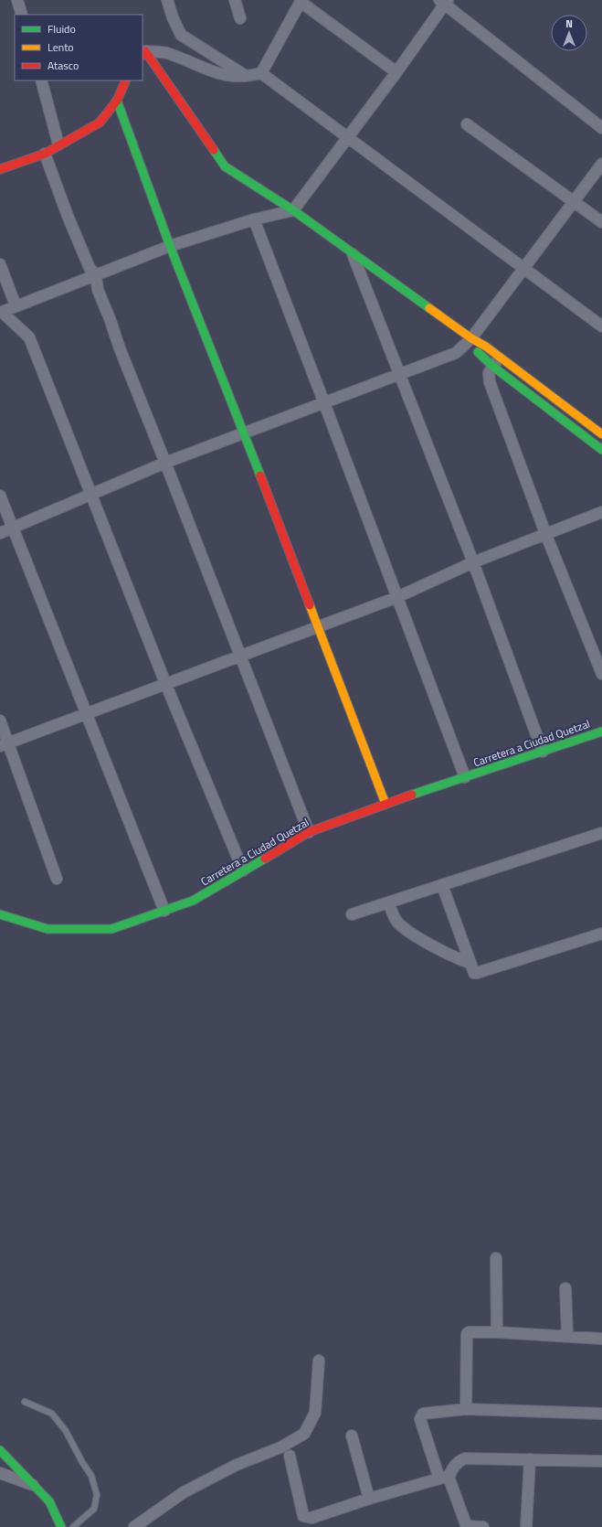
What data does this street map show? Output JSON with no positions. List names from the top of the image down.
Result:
{
  "streets": {
    "street": ["Carretera a Ciudad Quetzal"]
  },
  "legend": ["Fluido", "Lento", "Atasco"],
  "north": "top"
}
